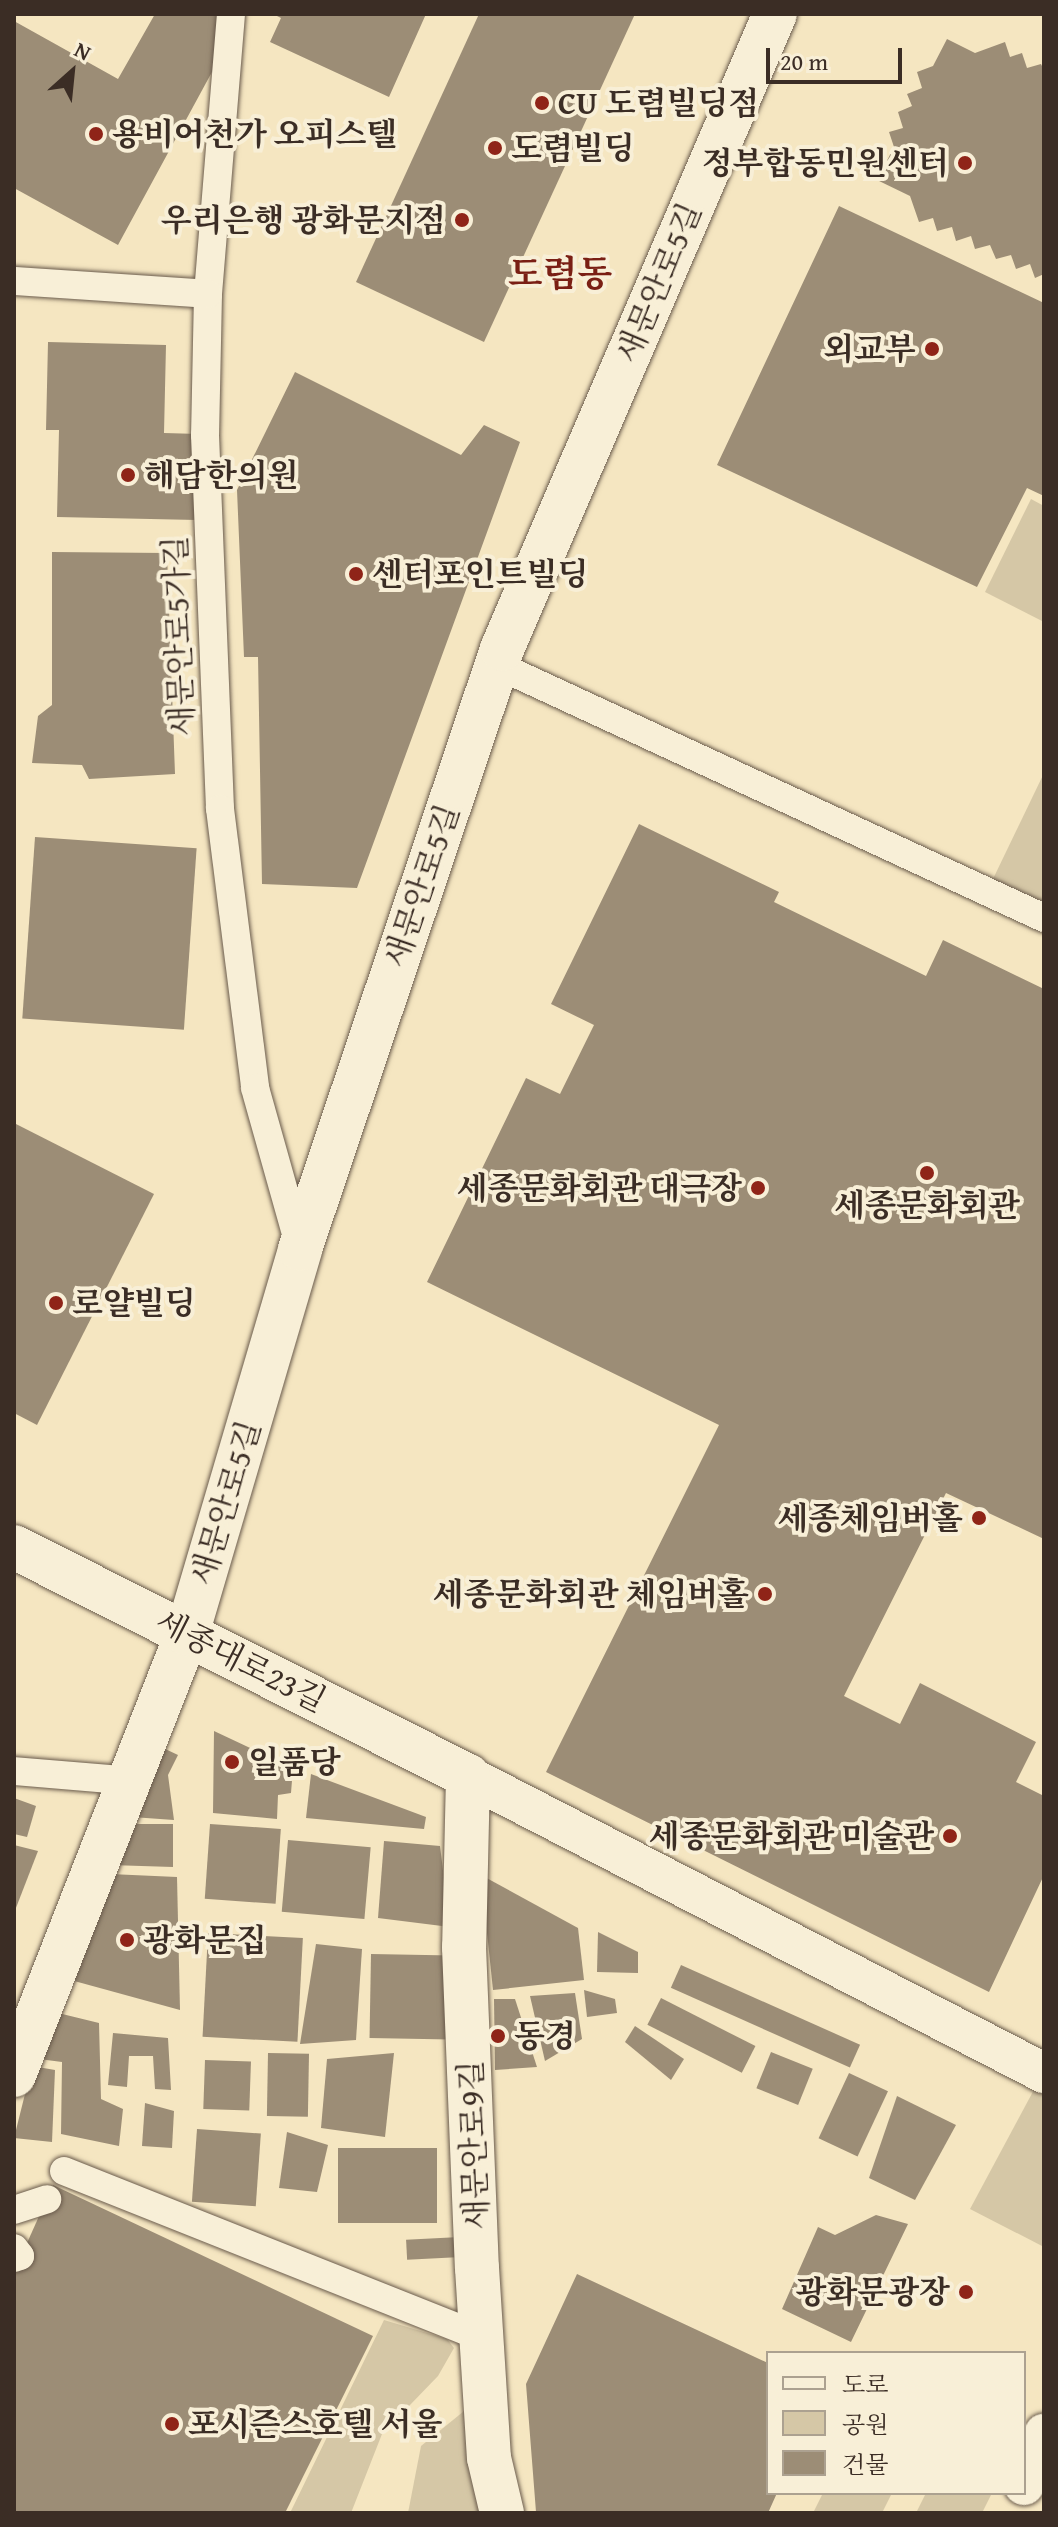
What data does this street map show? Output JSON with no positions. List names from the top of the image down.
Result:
{
  "streets": {
    "street": ["새문안로5길", "세종대로23길", "새문안로9길"],
    "lane": ["새문안로5가길"]
  },
  "crossings": [
    ["새문안로5길", "새문안로5가길"],
    ["새문안로5길", "세종대로23길"],
    ["세종대로23길", "새문안로9길"]
  ],
  "districts": ["도렴동"],
  "places": [
    "CU 도렴빌딩점",
    "용비어천가 오피스텔",
    "도렴빌딩",
    "정부합동민원센터",
    "우리은행 광화문지점",
    "외교부",
    "해담한의원",
    "센터포인트빌딩",
    "세종문화회관",
    "세종문화회관 대극장",
    "로얄빌딩",
    "세종체임버홀",
    "세종문화회관 체임버홀",
    "일품당",
    "세종문화회관 미술관",
    "광화문집",
    "동경",
    "광화문광장",
    "포시즌스호텔 서울"
  ],
  "legend": ["도로", "공원", "건물"],
  "scale_bar": "20 m",
  "north": "top right"
}
